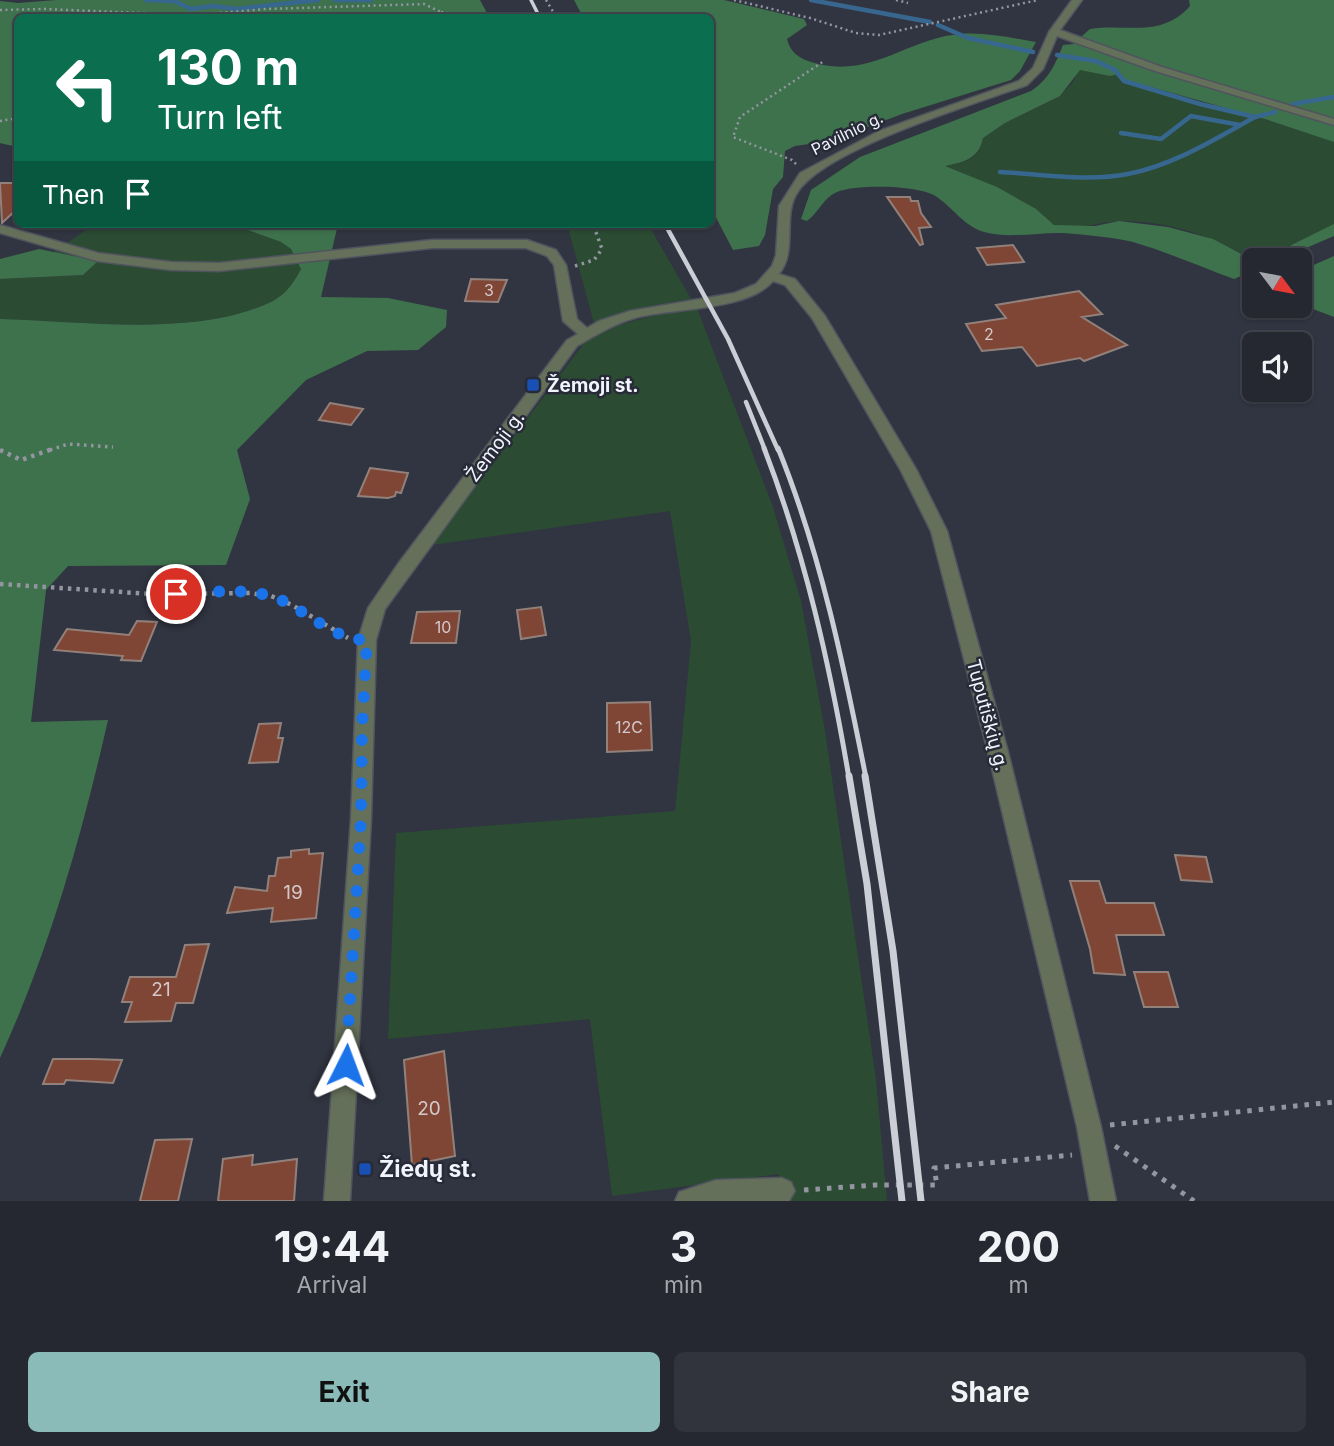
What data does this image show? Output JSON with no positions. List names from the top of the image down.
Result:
{
  "streets": {
    "street": ["Pavilnio g.", "Žemoji g.", "Tuputiškių g."]
  },
  "crossings": [
    ["Pavilnio g.", "Tuputiškių g."]
  ],
  "places": {
    "transit": ["Žemoji st.", "Žiedų st."]
  },
  "house_numbers": [
    "3",
    "2",
    "10",
    "12C",
    "19",
    "21",
    "20"
  ],
  "north": "bottom right",
  "page": {
    "turn": ["130 m", "Turn left"],
    "then": "Then",
    "eta": [
      "19:44",
      "Arrival",
      "3",
      "min",
      "200",
      "m"
    ],
    "buttons": ["Exit", "Share"]
  }
}
